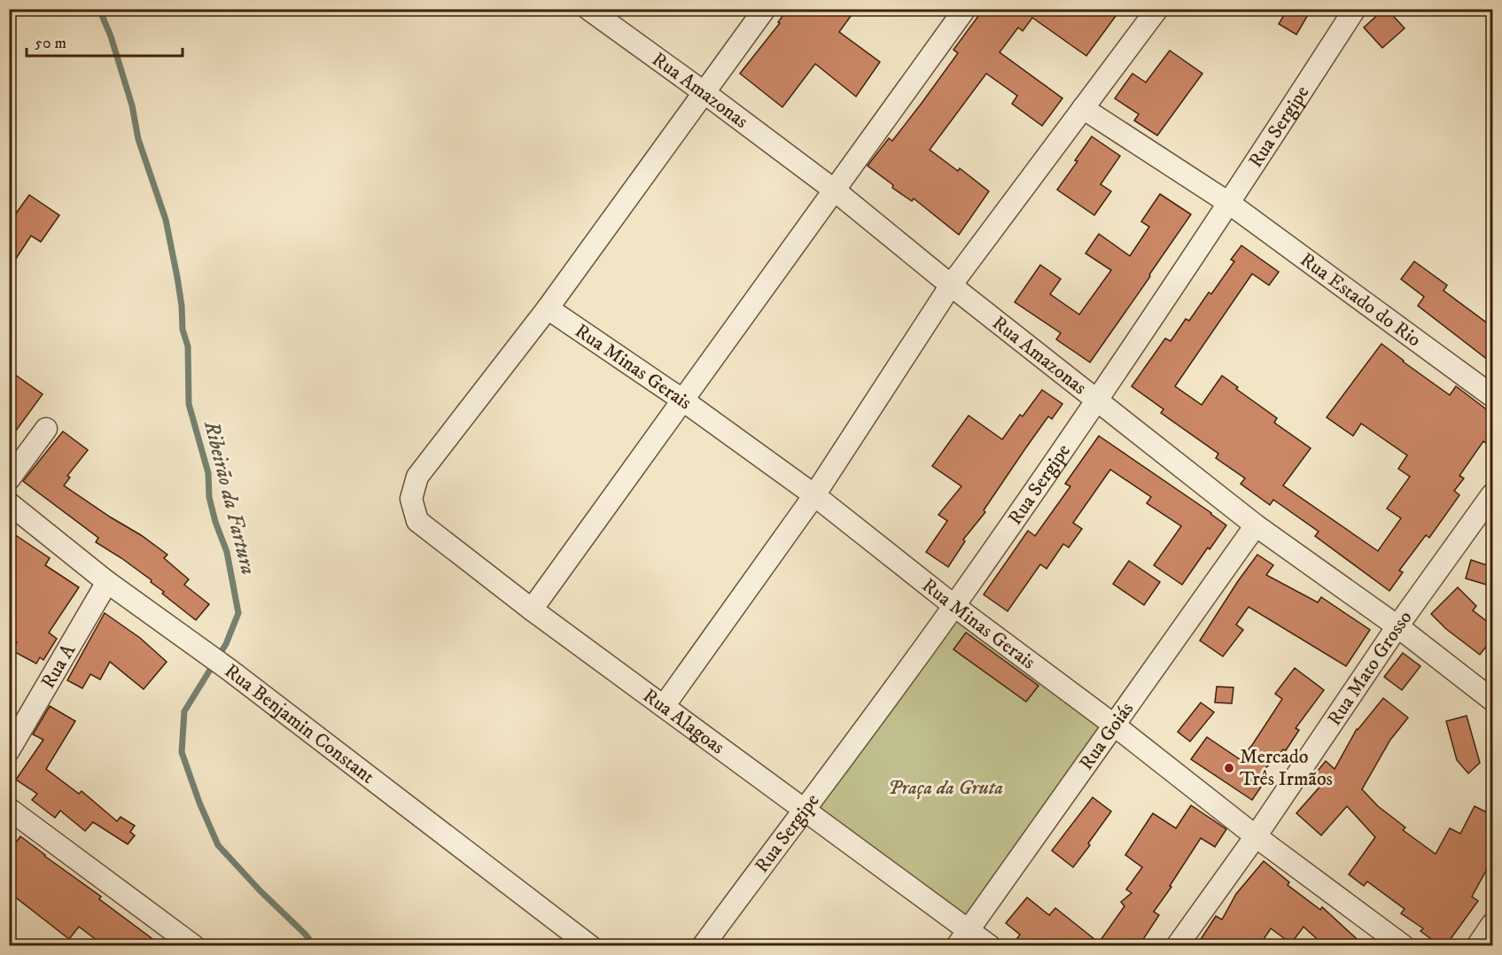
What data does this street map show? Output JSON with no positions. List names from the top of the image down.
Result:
{
  "streets": {
    "street": [
      "Rua Amazonas",
      "Rua Sergipe",
      "Rua Estado do Rio",
      "Rua Minas Gerais",
      "Rua A",
      "Rua Mato Grosso",
      "Rua Alagoas",
      "Rua Benjamin Constant",
      "Rua Goiás"
    ]
  },
  "crossings": [
    ["Rua Amazonas", "Rua Sergipe"],
    ["Rua Amazonas", "Rua Mato Grosso"],
    ["Rua Amazonas", "Rua Goiás"],
    ["Rua Sergipe", "Rua Estado do Rio"],
    ["Rua Sergipe", "Rua Minas Gerais"],
    ["Rua Sergipe", "Rua Alagoas"],
    ["Rua Minas Gerais", "Rua Mato Grosso"],
    ["Rua Minas Gerais", "Rua Alagoas"],
    ["Rua Minas Gerais", "Rua Goiás"],
    ["Rua A", "Rua Benjamin Constant"],
    ["Rua Alagoas", "Rua Goiás"]
  ],
  "water": ["Ribeirão da Fartura"],
  "parks": ["Praça da Gruta"],
  "places": ["Mercado Três Irmãos"],
  "scale_bar": "50 m"
}
